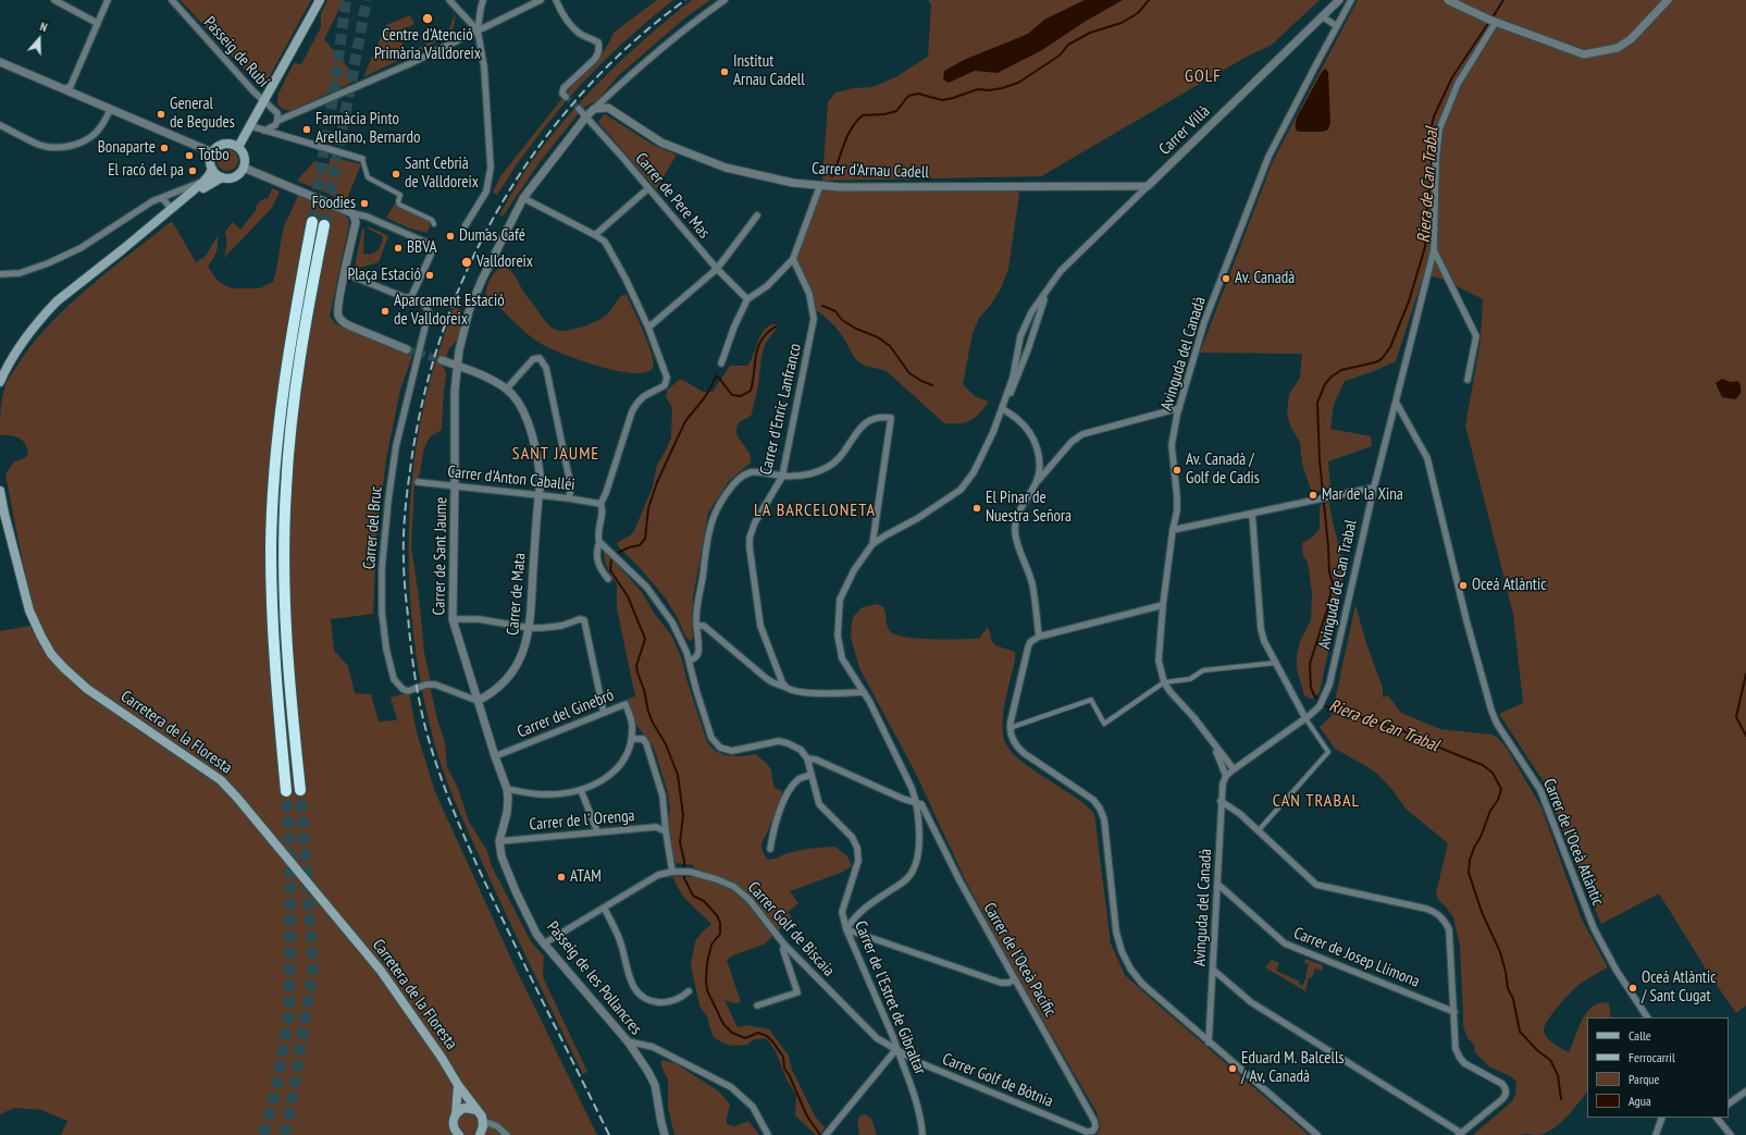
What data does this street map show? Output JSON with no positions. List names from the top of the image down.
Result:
{
  "streets": {
    "main road": ["Carretera de la Floresta"],
    "street": [
      "Passeig de Rubí",
      "Carrer Villà",
      "Carrer d'Arnau Cadell",
      "Carrer de Pere Mas",
      "Avinguda del Canadà",
      "Carrer d'Enric Lanfranco",
      "Carrer d'Anton Caballéi",
      "Carrer del Bruc",
      "Carrer de Sant Jaume",
      "Avinguda de Can Trabal",
      "Carrer de Mata",
      "Carrer del Ginebró",
      "Carrer de l' Orenga",
      "Carrer de l'Oceà Atlàntic",
      "Carrer Golf de Biscaia",
      "Carrer de Josep Llimona",
      "Carrer de l'Oceà Pacífic",
      "Passeig de les Pollancres",
      "Carrer de l'Estret de Gibraltar",
      "Carrer Golf de Bòtnia"
    ]
  },
  "crossings": [
    ["Carrer Villà", "Carrer d'Arnau Cadell"],
    ["Carrer de Pere Mas", "Carrer de Sant Jaume"],
    ["Avinguda del Canadà", "Carrer de Josep Llimona"],
    ["Carrer d'Anton Caballéi", "Carrer de Sant Jaume"],
    ["Carrer d'Anton Caballéi", "Carrer de Mata"],
    ["Carrer del Bruc", "Carrer de Sant Jaume"],
    ["Carrer del Bruc", "Carrer de Mata"],
    ["Carrer de Sant Jaume", "Carrer de Mata"],
    ["Carrer de Sant Jaume", "Carrer del Ginebró"],
    ["Carrer de Sant Jaume", "Passeig de les Pollancres"],
    ["Avinguda de Can Trabal", "Carrer de l'Oceà Atlàntic"],
    ["Carrer del Ginebró", "Passeig de les Pollancres"],
    ["Carrer de l' Orenga", "Passeig de les Pollancres"],
    ["Carrer Golf de Biscaia", "Passeig de les Pollancres"],
    ["Carrer Golf de Biscaia", "Carrer de l'Estret de Gibraltar"],
    ["Carrer Golf de Biscaia", "Carrer Golf de Bòtnia"],
    ["Carrer de l'Oceà Pacífic", "Carrer Golf de Bòtnia"],
    ["Carrer de l'Estret de Gibraltar", "Carrer Golf de Bòtnia"]
  ],
  "districts": [
    "GOLF",
    "SANT JAUME",
    "LA BARCELONETA",
    "CAN TRABAL"
  ],
  "water": ["Riera de Can Trabal"],
  "places": [
    "Centre d'Atenció Primària Valldoreix",
    "Institut Arnau Cadell",
    "General de Begudes",
    "Farmàcia Pinto Arellano, Bernardo",
    "Bonaparte",
    "Totbo",
    "El racó del pa",
    "Sant Cebrià de Valldoreix",
    "Foodies",
    "Dumas Café",
    "BBVA",
    "Valldoreix",
    "Plaça Estació",
    "Av. Canadà",
    "Aparcament Estació de Valldoreix",
    "Av. Canadà / Golf de Cadis",
    "Mar de la Xina",
    "El Pinar de Nuestra Señora",
    "Oceá Atlàntic",
    "ATAM",
    "Oceá Atlàntic / Sant Cugat",
    "Eduard M. Balcells / Av, Canadà"
  ],
  "legend": [
    "Calle",
    "Ferrocarril",
    "Parque",
    "Agua"
  ],
  "north": "top"
}
